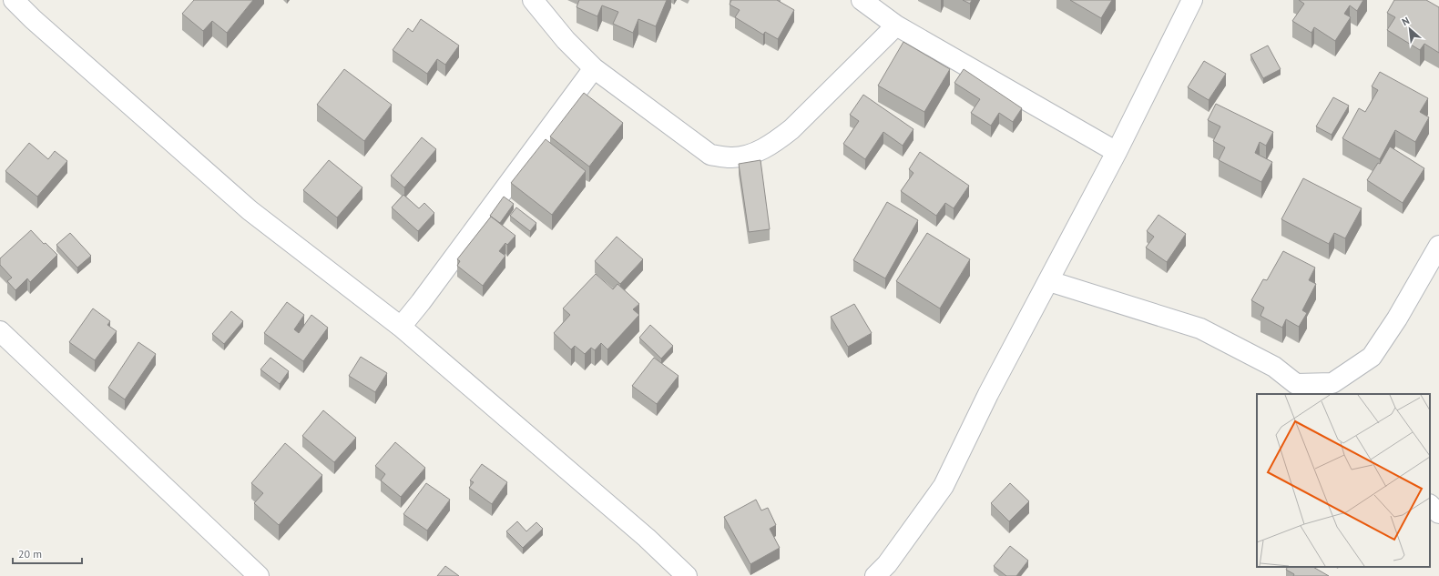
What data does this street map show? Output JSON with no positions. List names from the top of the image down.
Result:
{
  "scale_bar": "20 m",
  "north": "top left"
}
